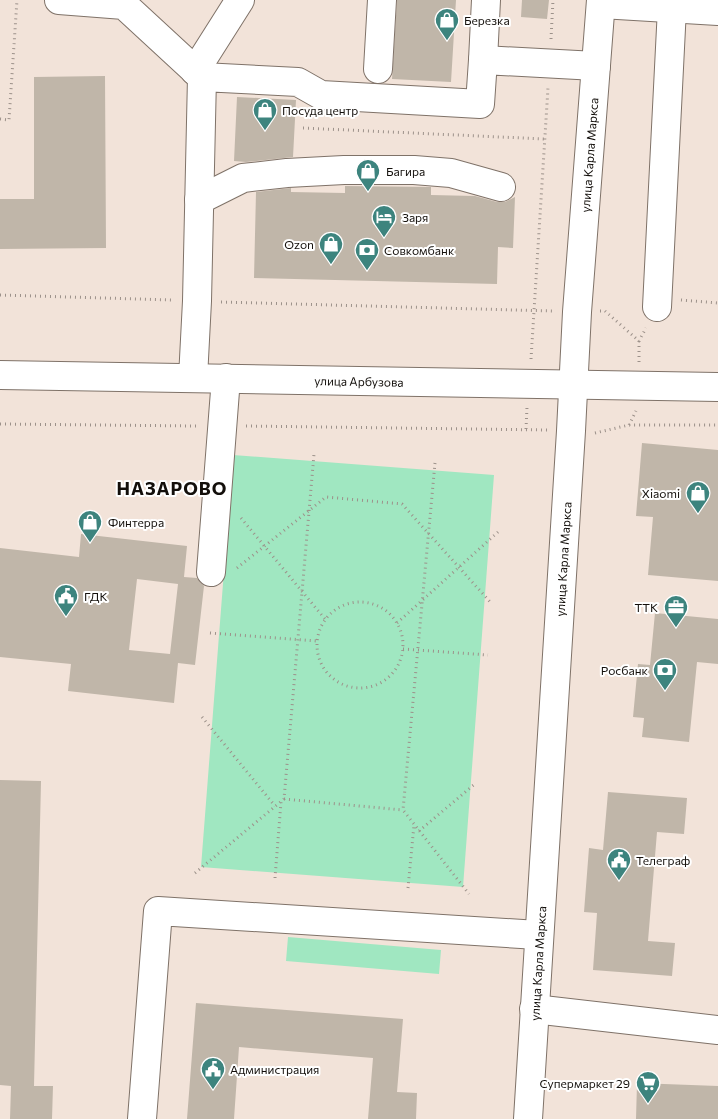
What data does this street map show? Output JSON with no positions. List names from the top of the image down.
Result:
{
  "streets": {
    "street": ["улица Карла Маркса", "улица Арбузова"]
  },
  "crossings": [
    ["улица Карла Маркса", "улица Арбузова"]
  ],
  "districts": ["НАЗАРОВО"],
  "places": {
    "shop": [
      "Березка",
      "Посуда центр",
      "Багира",
      "Ozon",
      "Xiaomi",
      "Финтерра"
    ],
    "hotel": ["Заря"],
    "bank": ["Совкомбанк", "Росбанк"],
    "public building": ["ГДК", "Телеграф", "Администрация"],
    "office": ["ТТК"],
    "supermarket": ["Супермаркет 29"]
  }
}
